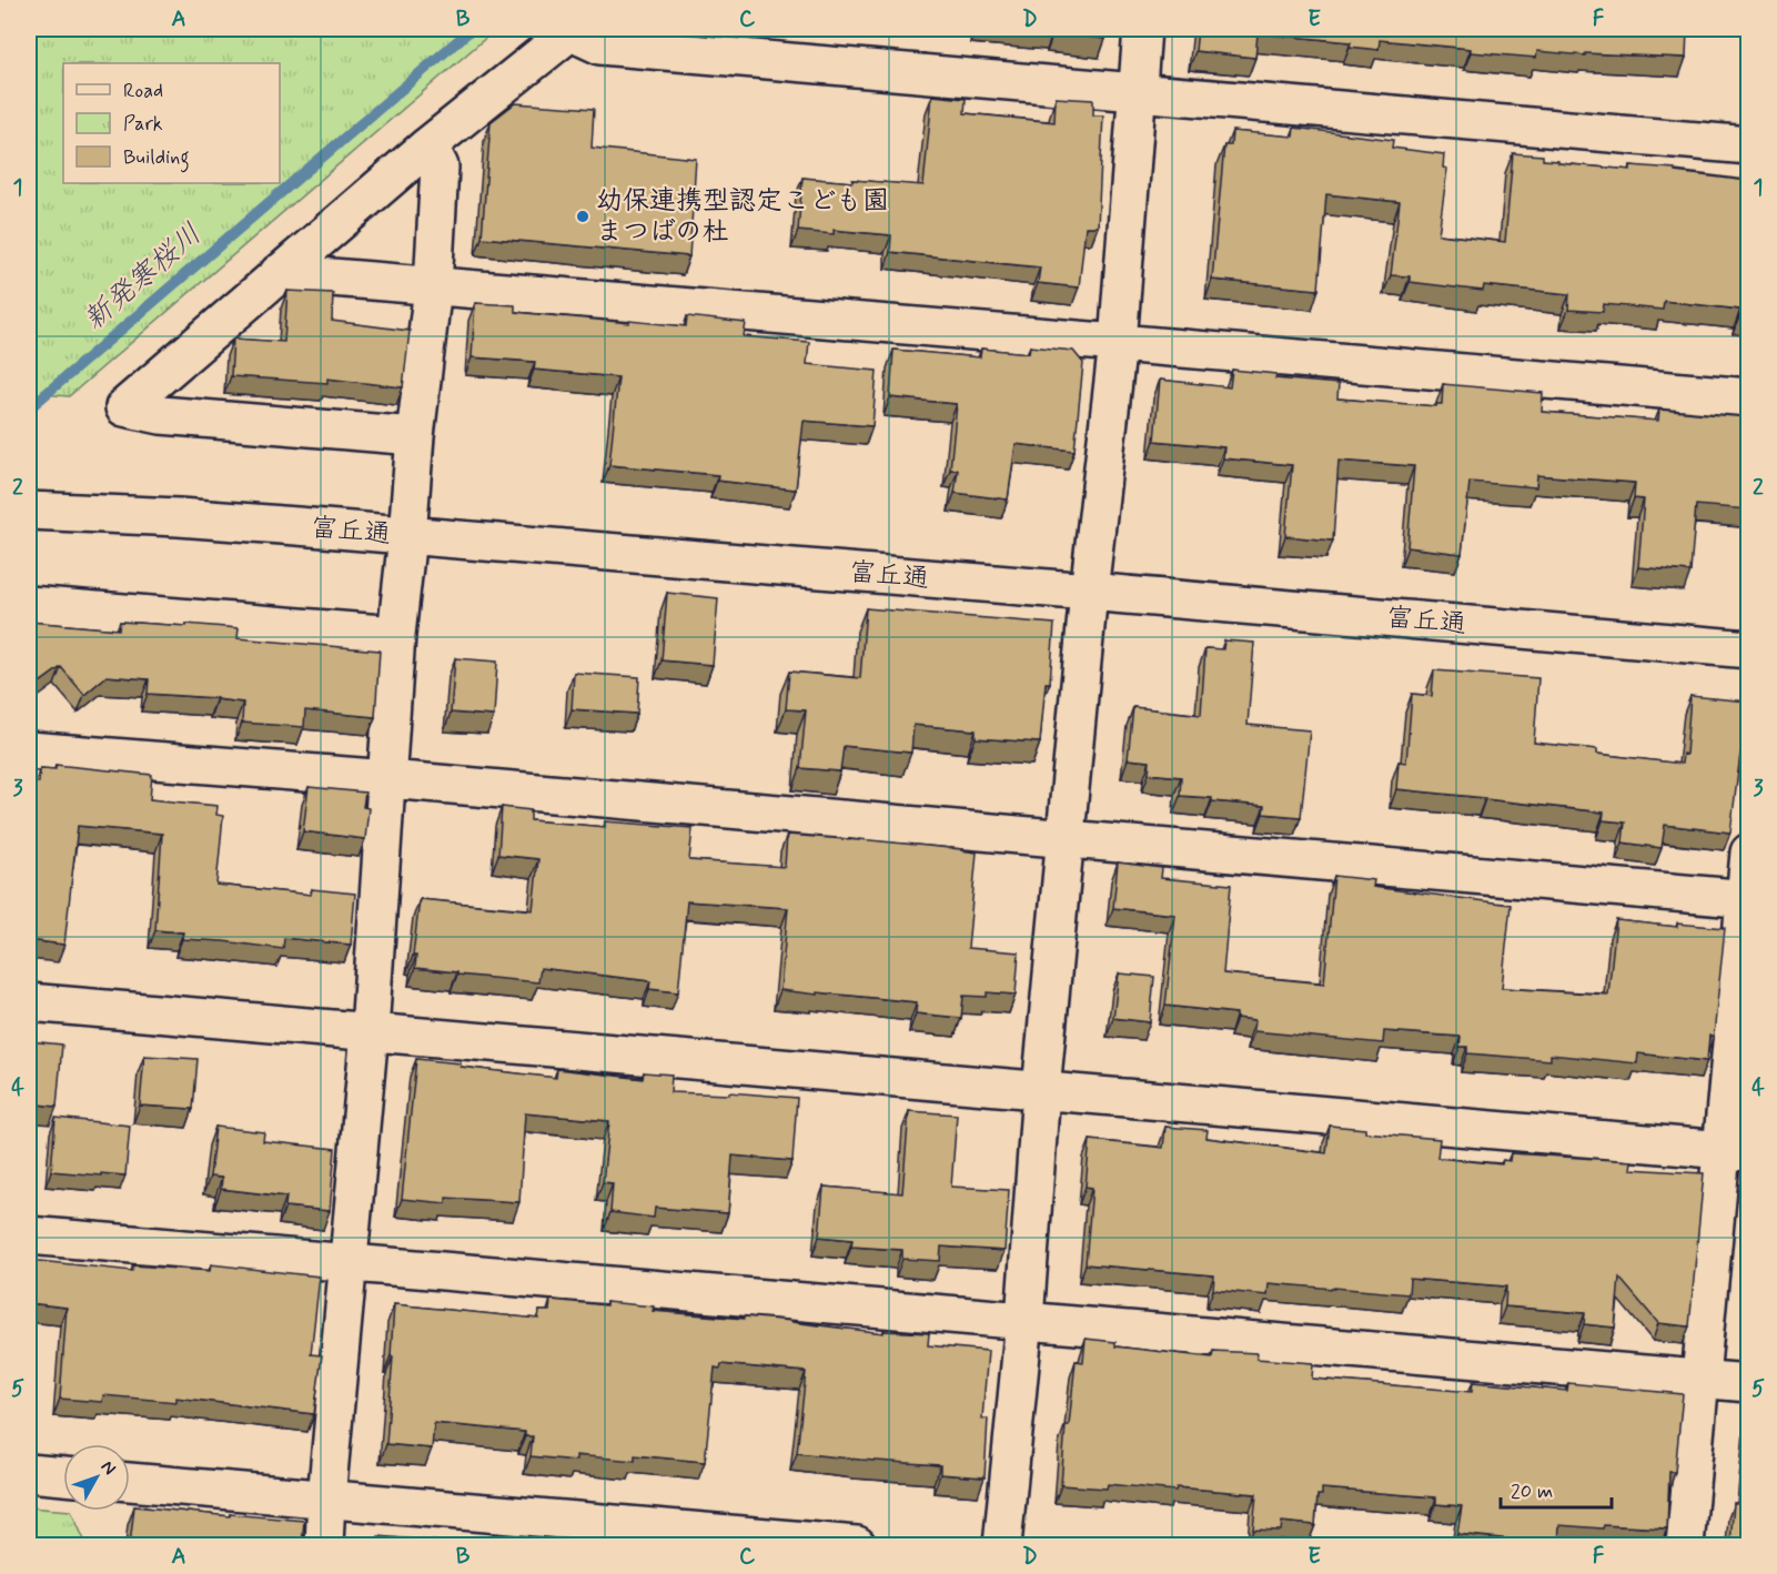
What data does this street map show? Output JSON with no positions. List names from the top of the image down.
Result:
{
  "streets": {
    "street": ["富丘通"]
  },
  "water": ["新発寒桜川"],
  "places": ["幼保連携型認定こども園 まつばの杜"],
  "legend": ["Road", "Park", "Building"],
  "scale_bar": "20 m",
  "north": "top right",
  "grid": {
    "columns": [
      "A",
      "B",
      "C",
      "D",
      "E",
      "F"
    ],
    "rows": [
      "1",
      "2",
      "3",
      "4",
      "5"
    ]
  }
}
